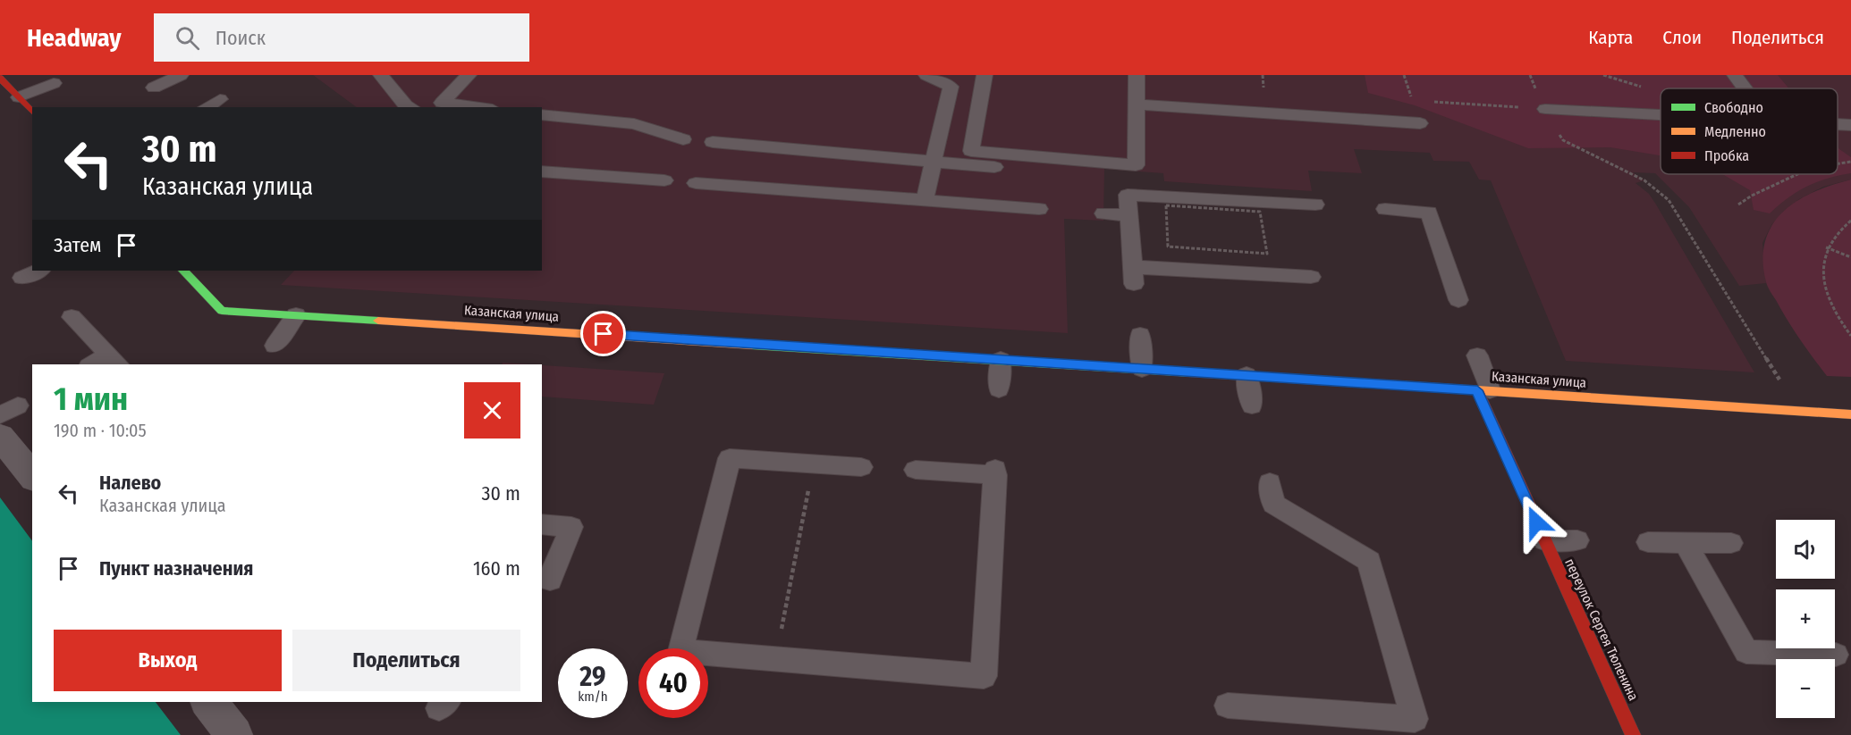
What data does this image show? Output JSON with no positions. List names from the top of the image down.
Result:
{
  "streets": {
    "street": ["Казанская улица", "переулок Сергея Тюленина"]
  },
  "crossings": [
    ["Казанская улица", "переулок Сергея Тюленина"]
  ],
  "legend": ["Свободно", "Медленно", "Пробка"],
  "page": {
    "header": "Headway",
    "search": "Поиск",
    "nav": ["Карта", "Слои", "Поделиться"],
    "turn": ["30 m", "Казанская улица"],
    "then": "Затем",
    "heading": ["1 мин", "190 m · 10:05"],
    "list": [
      {
        "name": "Налево",
        "note": "Казанская улица",
        "value": "30 m"
      },
      {
        "name": "Пункт назначения",
        "value": "160 m"
      }
    ],
    "map_buttons": ["+", "−"],
    "buttons": ["Выход", "Поделиться"],
    "speed": "29 km/h",
    "limit": "40"
  }
}
